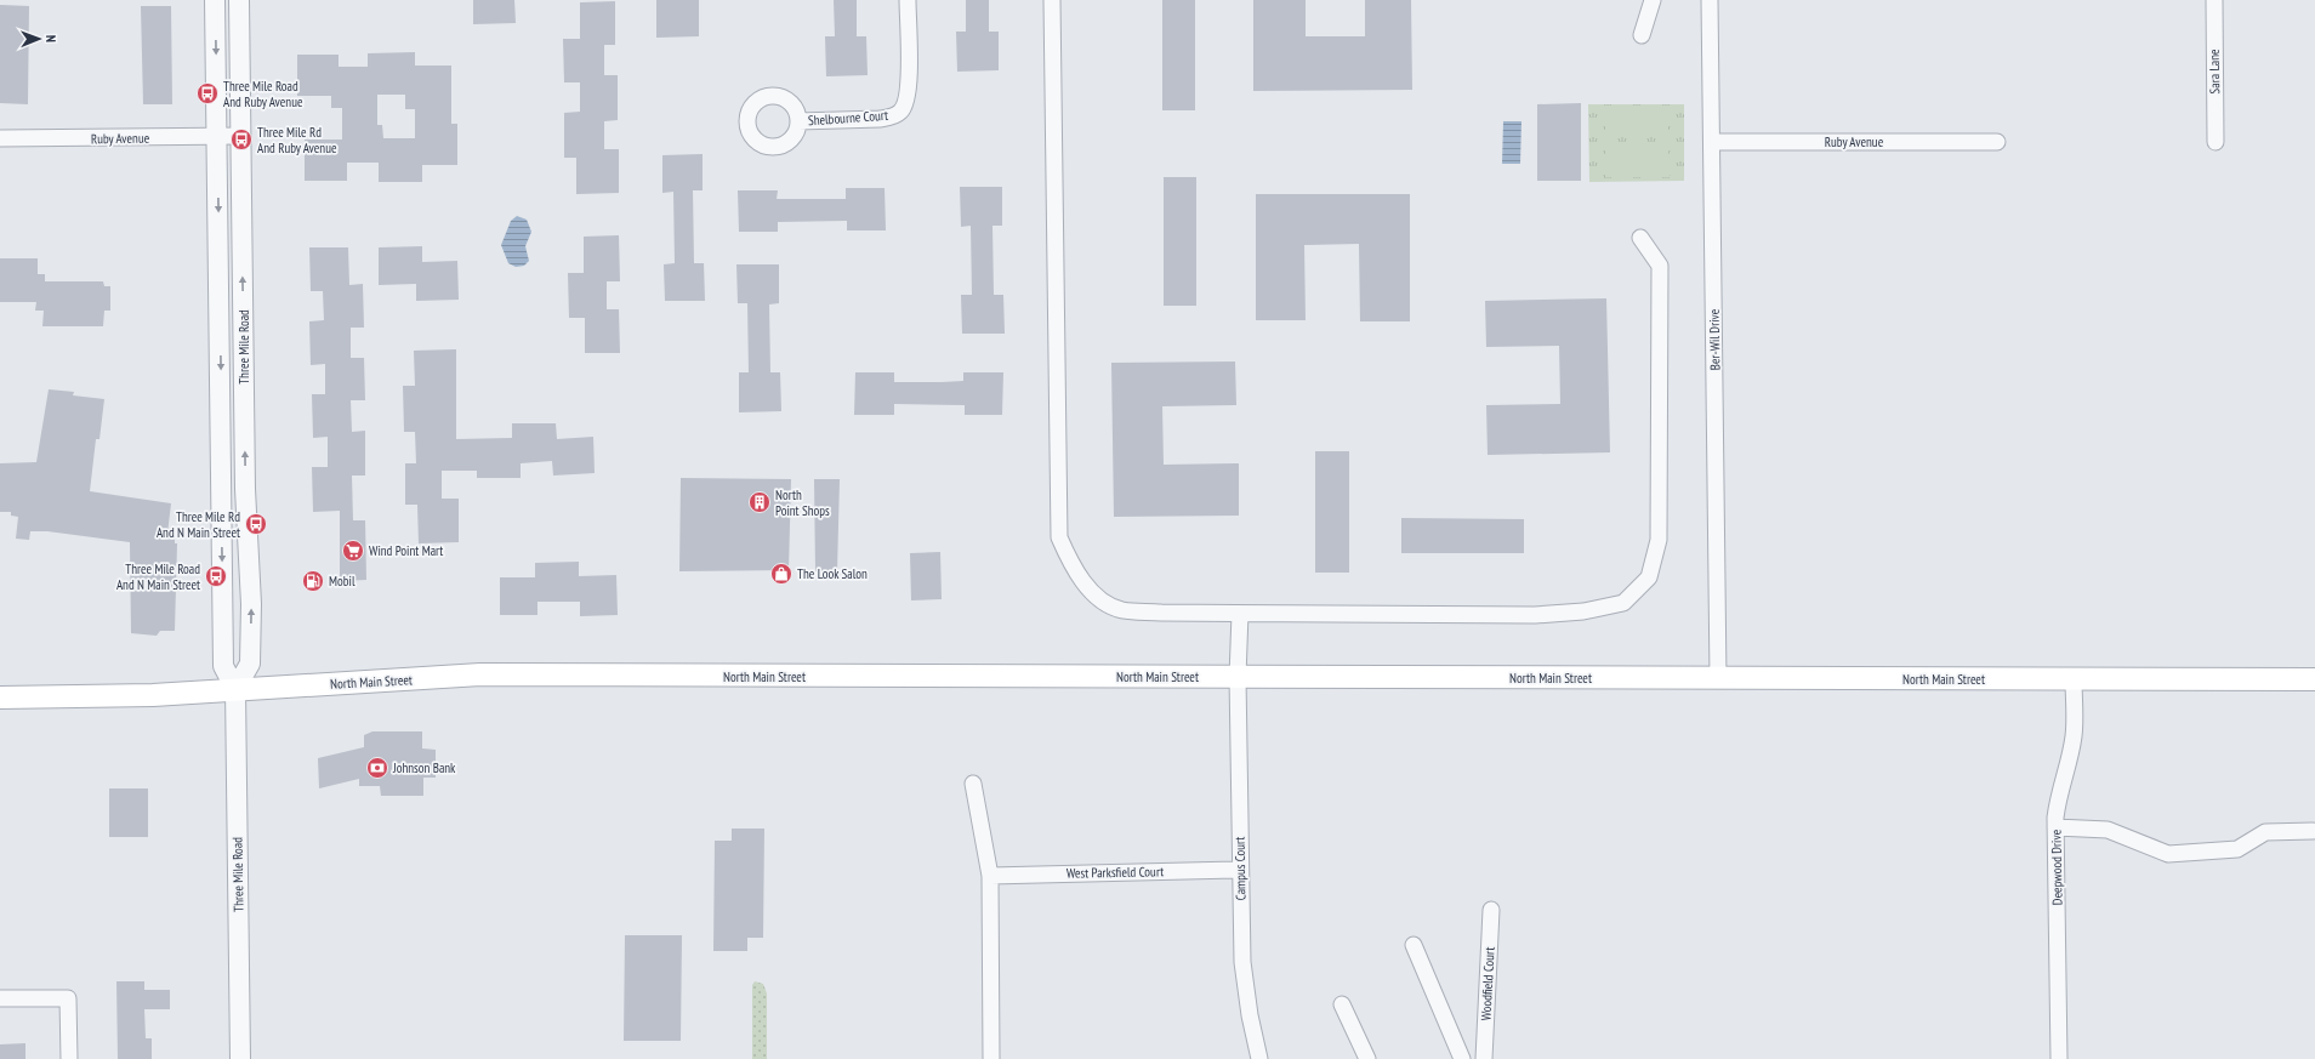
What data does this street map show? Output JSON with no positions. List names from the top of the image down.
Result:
{
  "streets": {
    "main road": ["North Main Street"],
    "street": [
      "Sara Lane",
      "Shelbourne Court",
      "Ruby Avenue",
      "Ber-Wil Drive",
      "Three Mile Road",
      "Deepwood Drive",
      "Campus Court",
      "West Parksfield Court",
      "Woodfield Court"
    ]
  },
  "crossings": [
    ["Ruby Avenue", "Ber-Wil Drive"],
    ["Ruby Avenue", "Three Mile Road"],
    ["Ber-Wil Drive", "North Main Street"],
    ["Three Mile Road", "North Main Street"],
    ["North Main Street", "Deepwood Drive"],
    ["North Main Street", "Campus Court"],
    ["Campus Court", "West Parksfield Court"]
  ],
  "places": {
    "bus stop": [
      "Three Mile Road And Ruby Avenue",
      "Three Mile Rd And Ruby Avenue",
      "Three Mile Rd And N Main Street",
      "Three Mile Road And N Main Street"
    ],
    "building": ["North Point Shops"],
    "supermarket": ["Wind Point Mart"],
    "shop": ["The Look Salon"],
    "fuel station": ["Mobil"],
    "bank": ["Johnson Bank"]
  },
  "north": "right"
}
